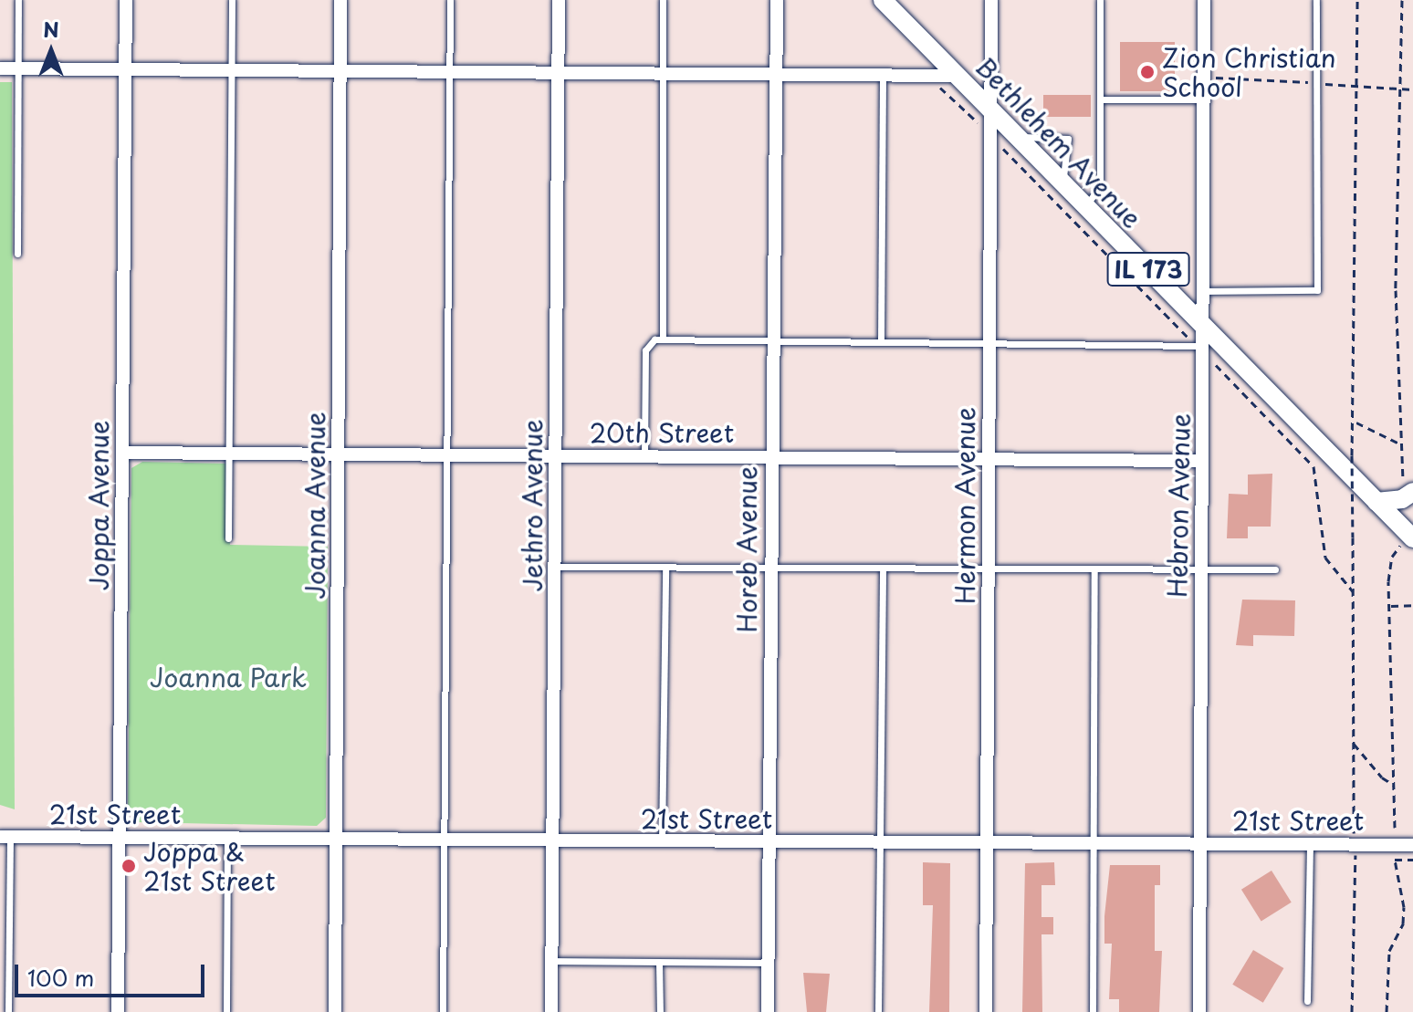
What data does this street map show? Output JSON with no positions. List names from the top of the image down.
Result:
{
  "streets": {
    "main road": ["Bethlehem Avenue", "IL 173"],
    "street": [
      "20th Street",
      "Joppa Avenue",
      "Joanna Avenue",
      "Jethro Avenue",
      "Hermon Avenue",
      "Hebron Avenue",
      "Horeb Avenue",
      "21st Street"
    ]
  },
  "crossings": [
    ["Bethlehem Avenue", "Hermon Avenue"],
    ["Bethlehem Avenue", "Hebron Avenue"],
    ["20th Street", "Joppa Avenue"],
    ["20th Street", "Joanna Avenue"],
    ["20th Street", "Jethro Avenue"],
    ["20th Street", "Hermon Avenue"],
    ["20th Street", "Hebron Avenue"],
    ["20th Street", "Horeb Avenue"],
    ["Joppa Avenue", "21st Street"],
    ["Joanna Avenue", "21st Street"],
    ["Jethro Avenue", "21st Street"],
    ["Hermon Avenue", "21st Street"],
    ["Hebron Avenue", "21st Street"],
    ["Horeb Avenue", "21st Street"]
  ],
  "parks": ["Joanna Park"],
  "places": ["Zion Christian School", "Joppa & 21st Street"],
  "scale_bar": "100 m",
  "north": "top"
}
